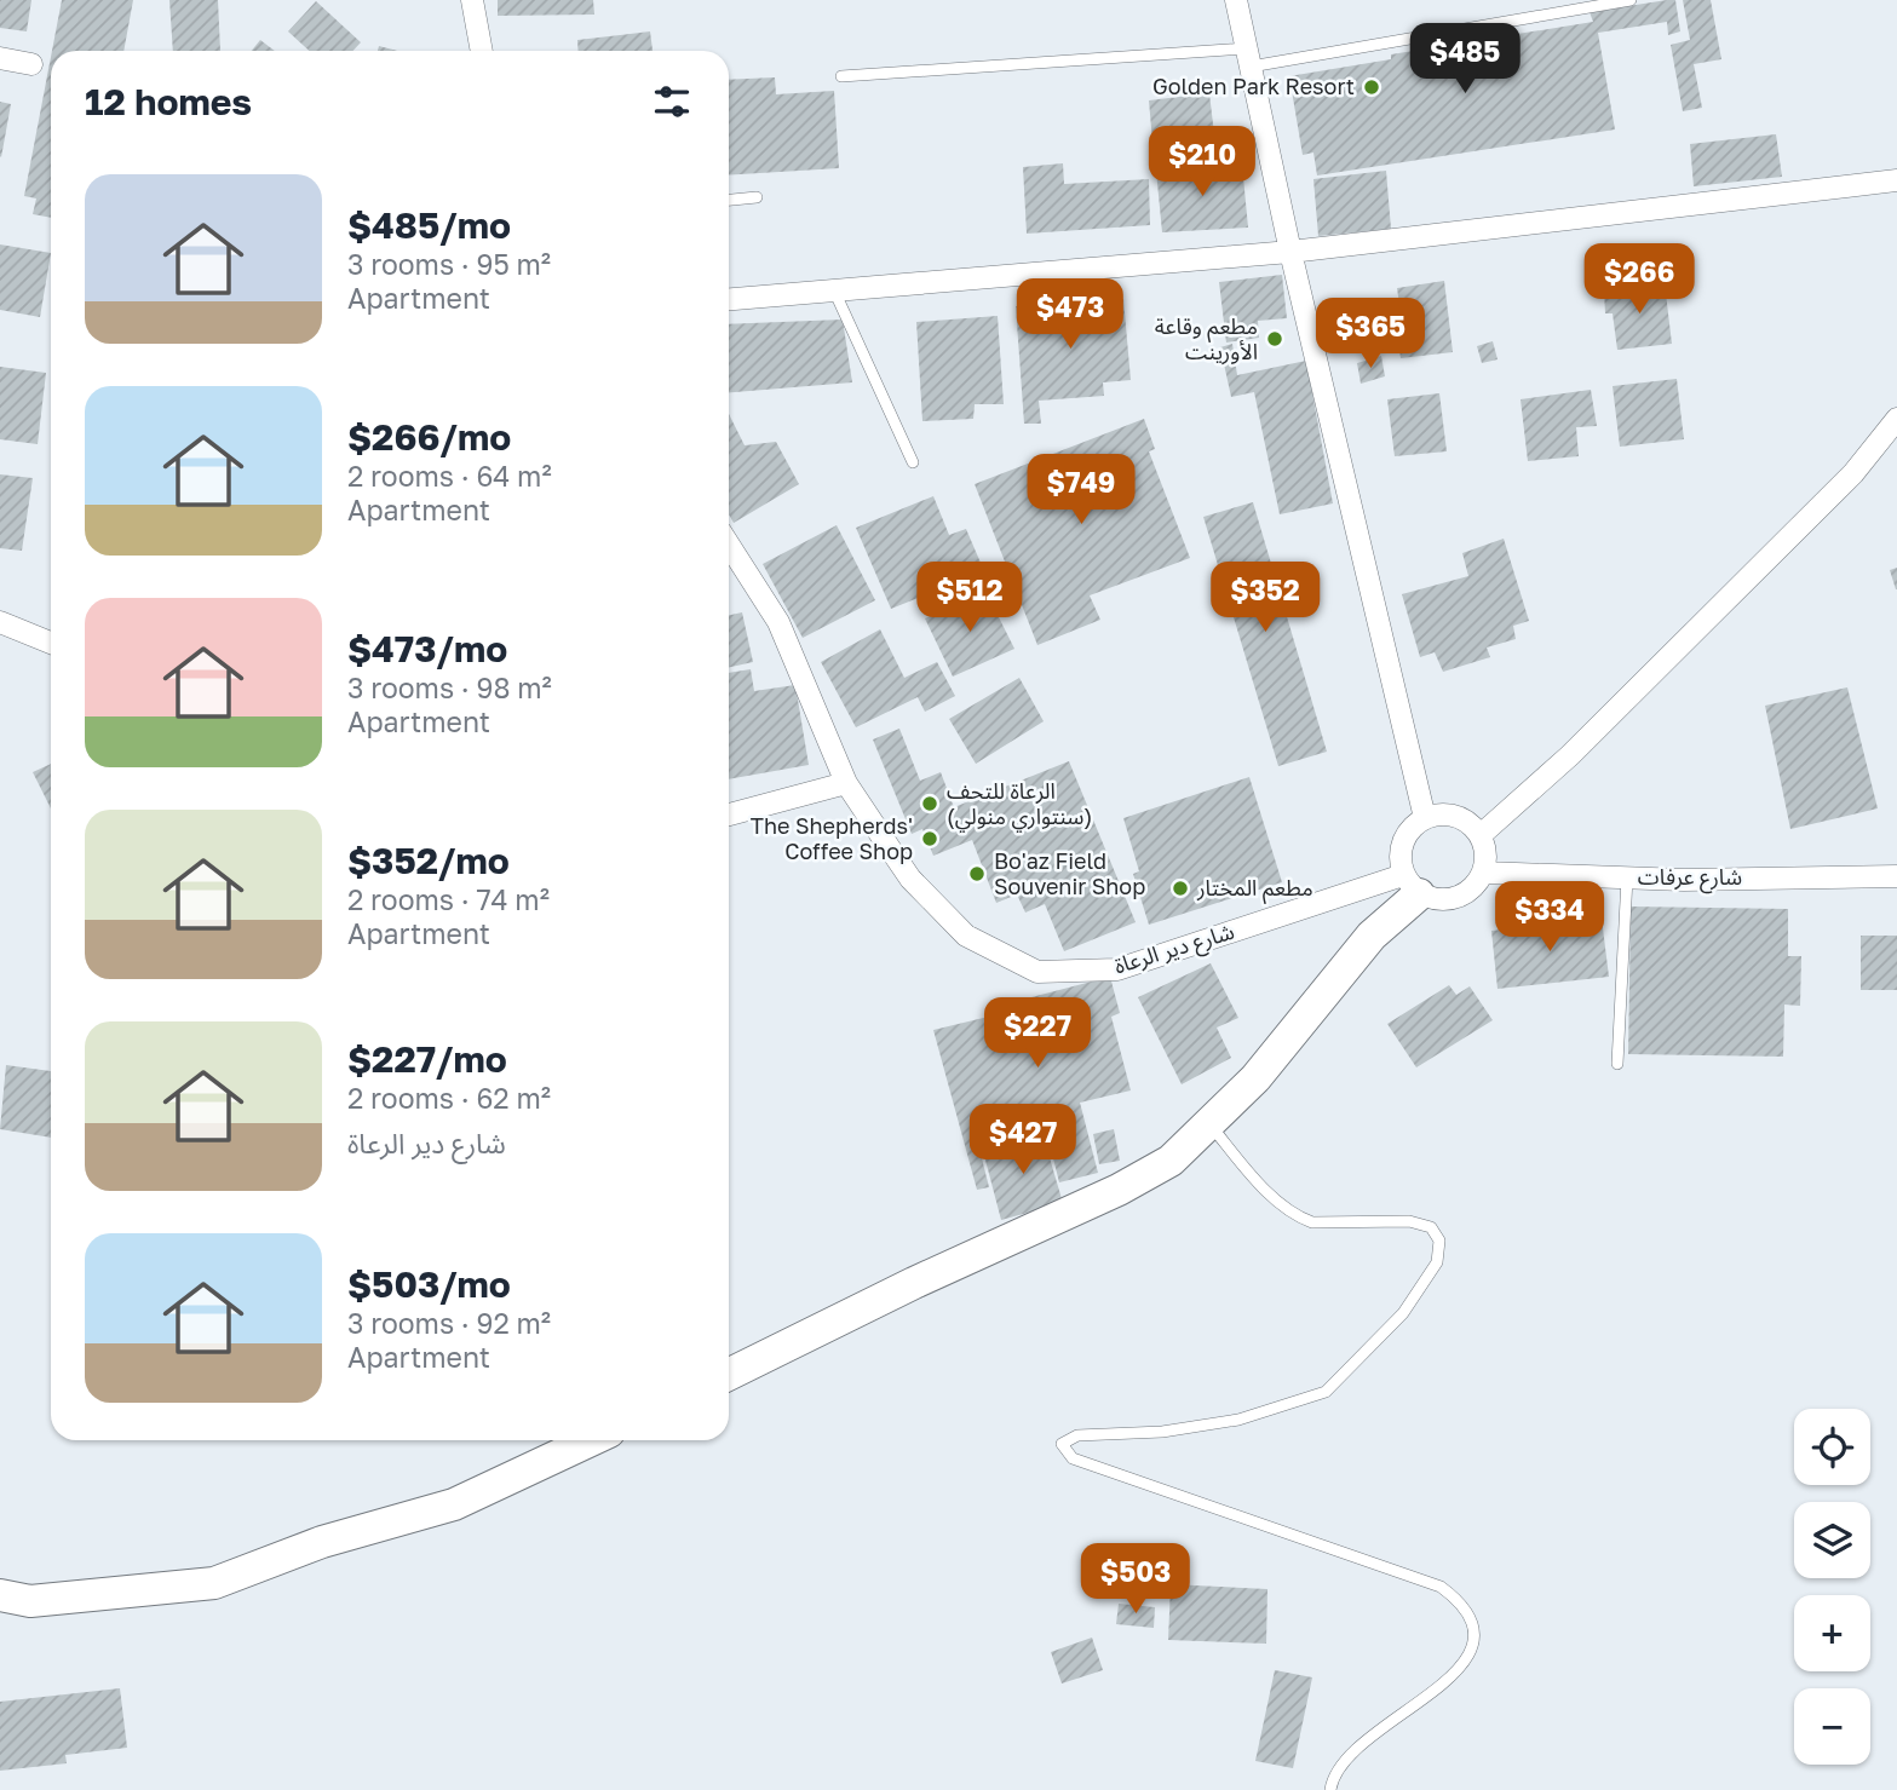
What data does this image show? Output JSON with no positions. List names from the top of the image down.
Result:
{
  "streets": {
    "street": ["شارع عرفات", "شارع دير الرعاة"]
  },
  "crossings": [
    ["شارع عرفات", "شارع دير الرعاة"]
  ],
  "places": [
    "Golden Park Resort",
    "مطعم وقاعة الأورينت",
    "الرعاة للتحف (سنتواري منولي)",
    "The Shepherds' Coffee Shop",
    "Bo'az Field Souvenir Shop",
    "مطعم المختار"
  ],
  "page": {
    "price": [
      "$485",
      "$210",
      "$266",
      "$473",
      "$365",
      "$749",
      "$512",
      "$352",
      "$334",
      "$227",
      "$427",
      "$503"
    ],
    "heading": "12 homes",
    "list": [
      {
        "name": "$485/mo",
        "note": "3 rooms · 95 m² · Apartment"
      },
      {
        "name": "$266/mo",
        "note": "2 rooms · 64 m² · Apartment"
      },
      {
        "name": "$473/mo",
        "note": "3 rooms · 98 m² · Apartment"
      },
      {
        "name": "$352/mo",
        "note": "2 rooms · 74 m² · Apartment"
      },
      {
        "name": "$227/mo",
        "note": "2 rooms · 62 m² · شارع دير الرعاة"
      },
      {
        "name": "$503/mo",
        "note": "3 rooms · 92 m² · Apartment"
      }
    ],
    "map_buttons": ["+", "−"]
  }
}
